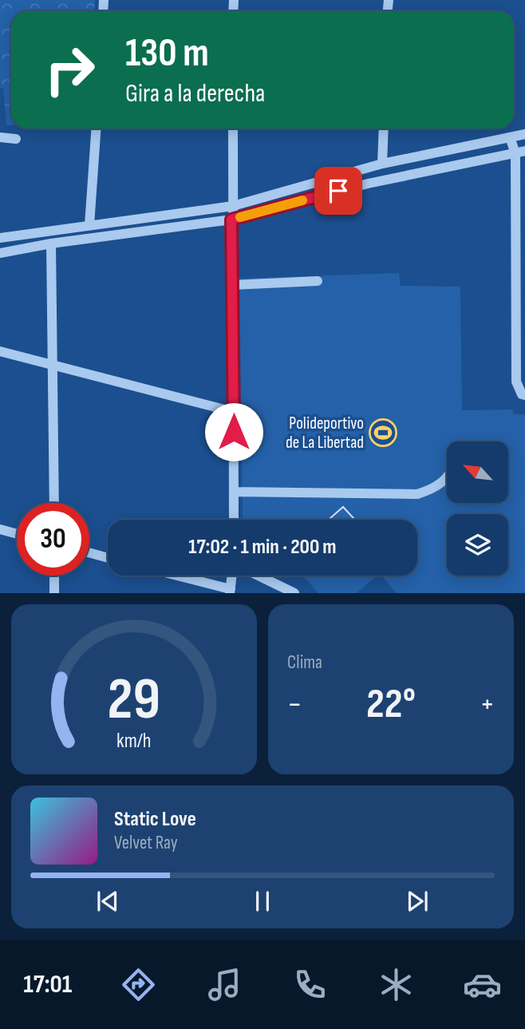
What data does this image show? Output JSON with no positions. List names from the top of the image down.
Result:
{
  "places": {
    "sports": ["Polideportivo de La Libertad"]
  },
  "north": "top left",
  "page": {
    "turn": ["130 m", "Gira a la derecha"],
    "limit": "30",
    "trip": "17:02 · 1 min · 200 m",
    "tile": "Clima",
    "heat": ["−", "22°", "+"],
    "song": ["Static Love", "Velvet Ray"],
    "tabs": "17:01",
    "gauge": ["29", "km/h"]
  }
}
